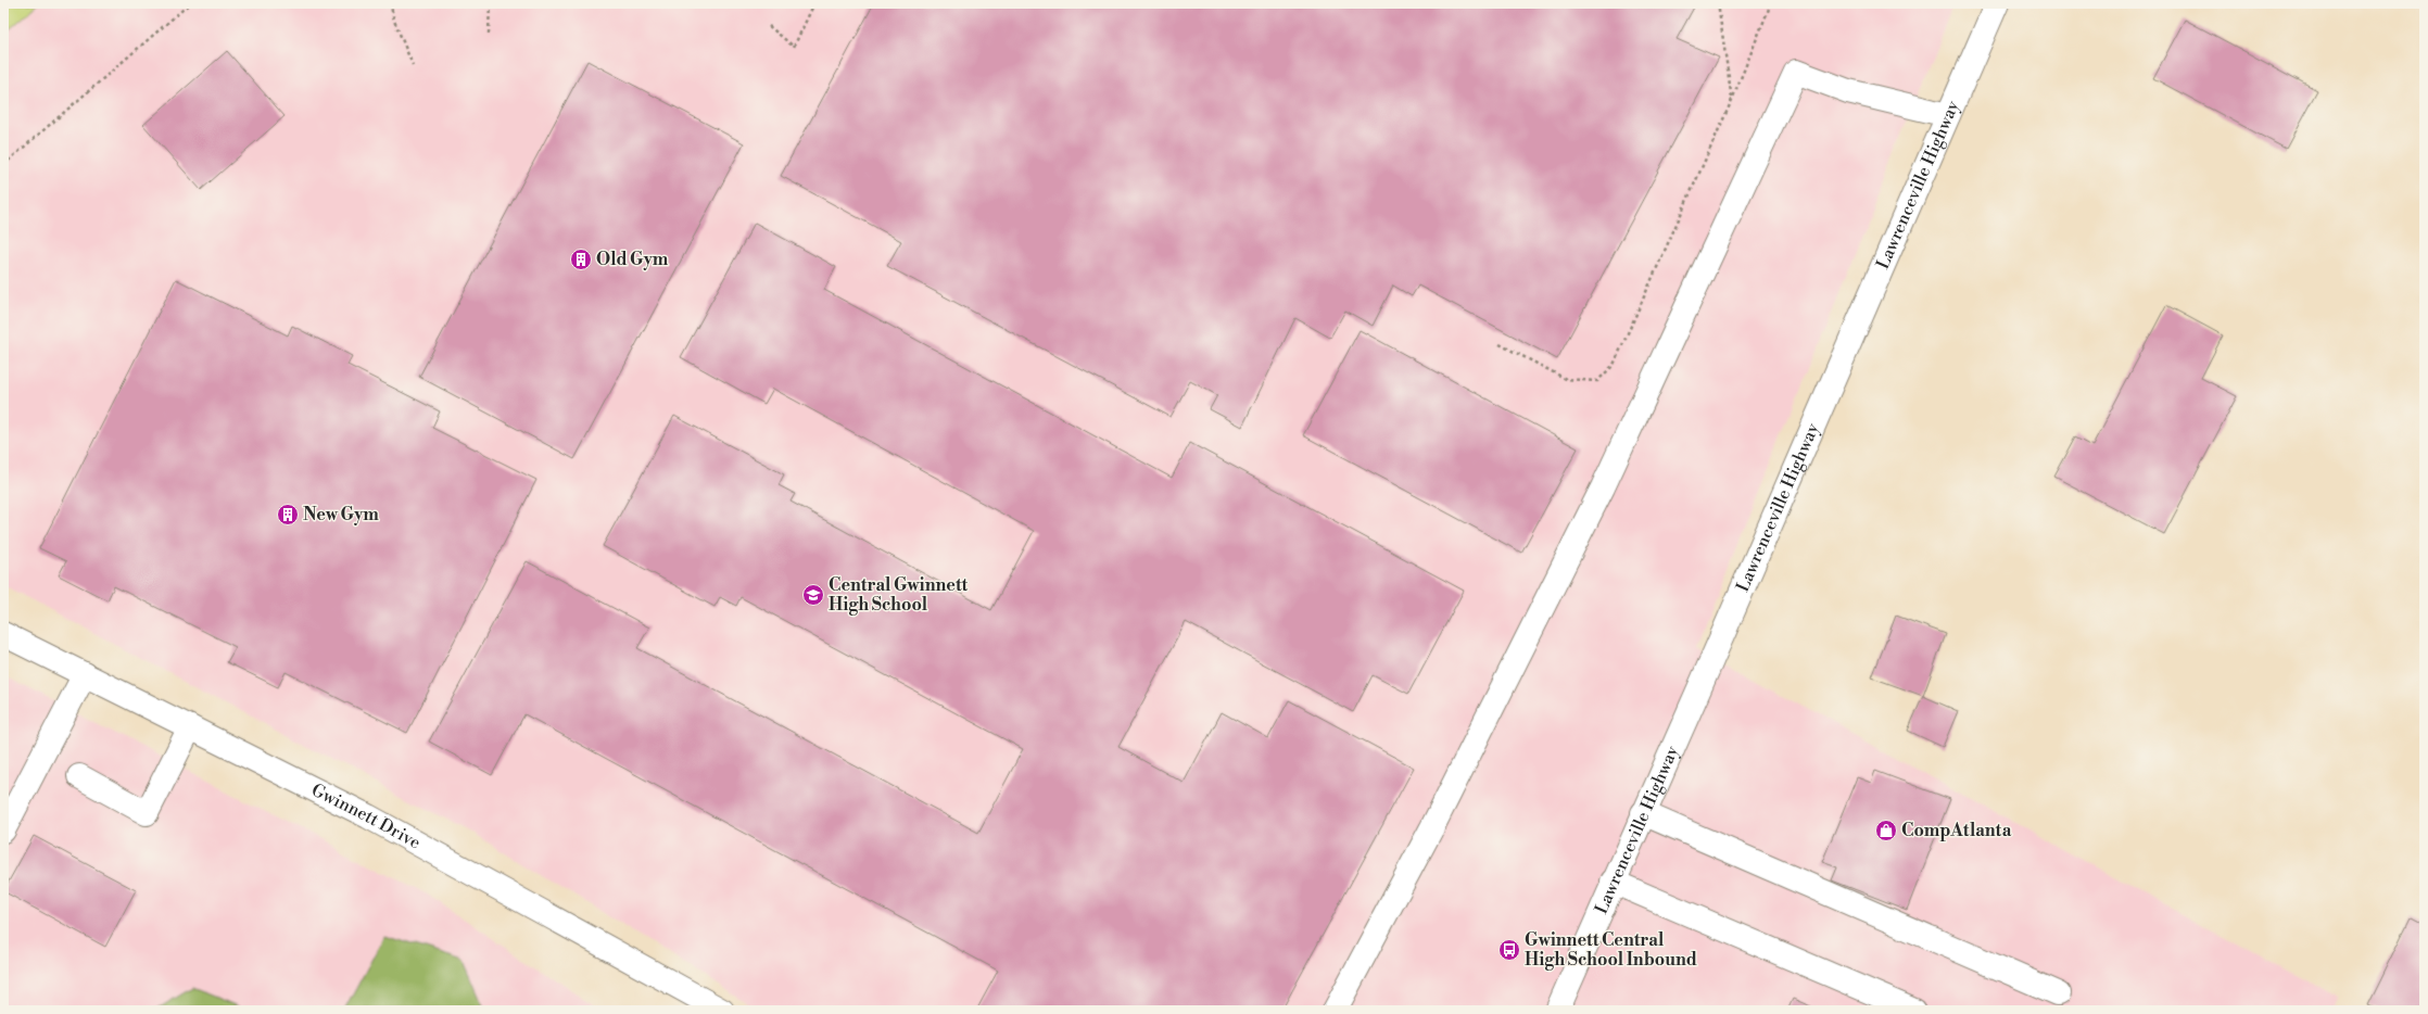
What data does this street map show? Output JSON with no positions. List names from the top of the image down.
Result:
{
  "streets": {
    "main road": ["Lawrenceville Highway", "Gwinnett Drive"]
  },
  "places": {
    "building": ["Old Gym", "New Gym"],
    "school or university": ["Central Gwinnett High School"],
    "shop": ["CompAtlanta"],
    "bus stop": ["Gwinnett Central High School Inbound"]
  }
}
